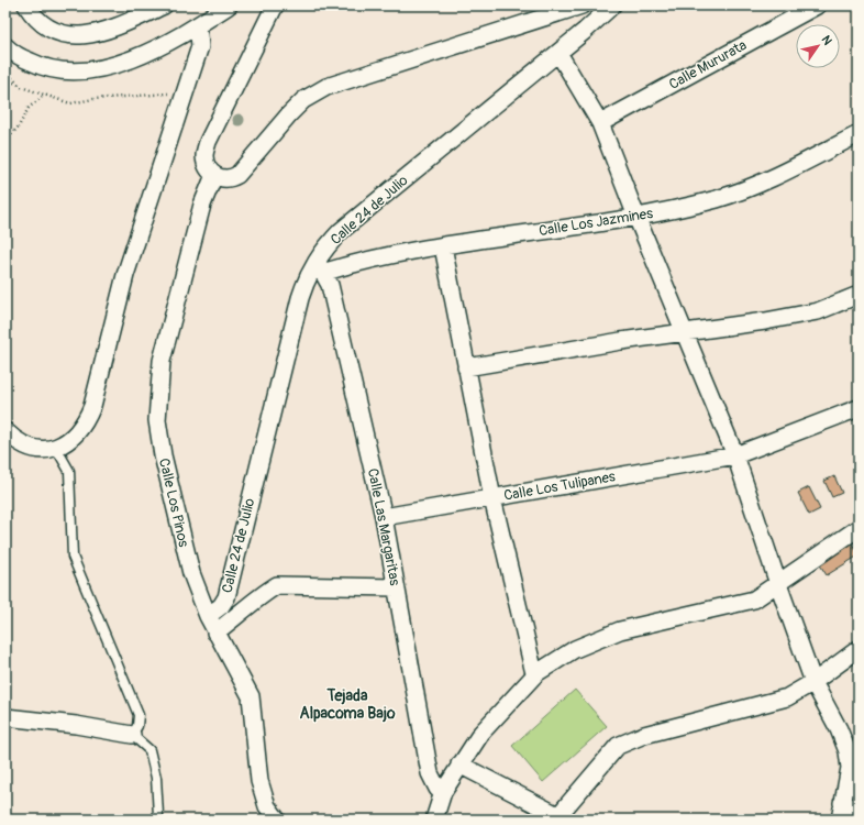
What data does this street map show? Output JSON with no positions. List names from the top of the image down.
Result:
{
  "streets": {
    "street": [
      "Calle Mururata",
      "Calle 24 de Julio",
      "Calle Los Jazmines",
      "Calle Los Tulipanes",
      "Calle Los Pinos",
      "Calle Las Margaritas"
    ]
  },
  "crossings": [
    ["Calle 24 de Julio", "Calle Los Jazmines"],
    ["Calle 24 de Julio", "Calle Los Pinos"],
    ["Calle 24 de Julio", "Calle Las Margaritas"],
    ["Calle Los Jazmines", "Calle Las Margaritas"],
    ["Calle Los Tulipanes", "Calle Las Margaritas"]
  ],
  "districts": ["Tejada Alpacoma Bajo"],
  "north": "top right"
}
